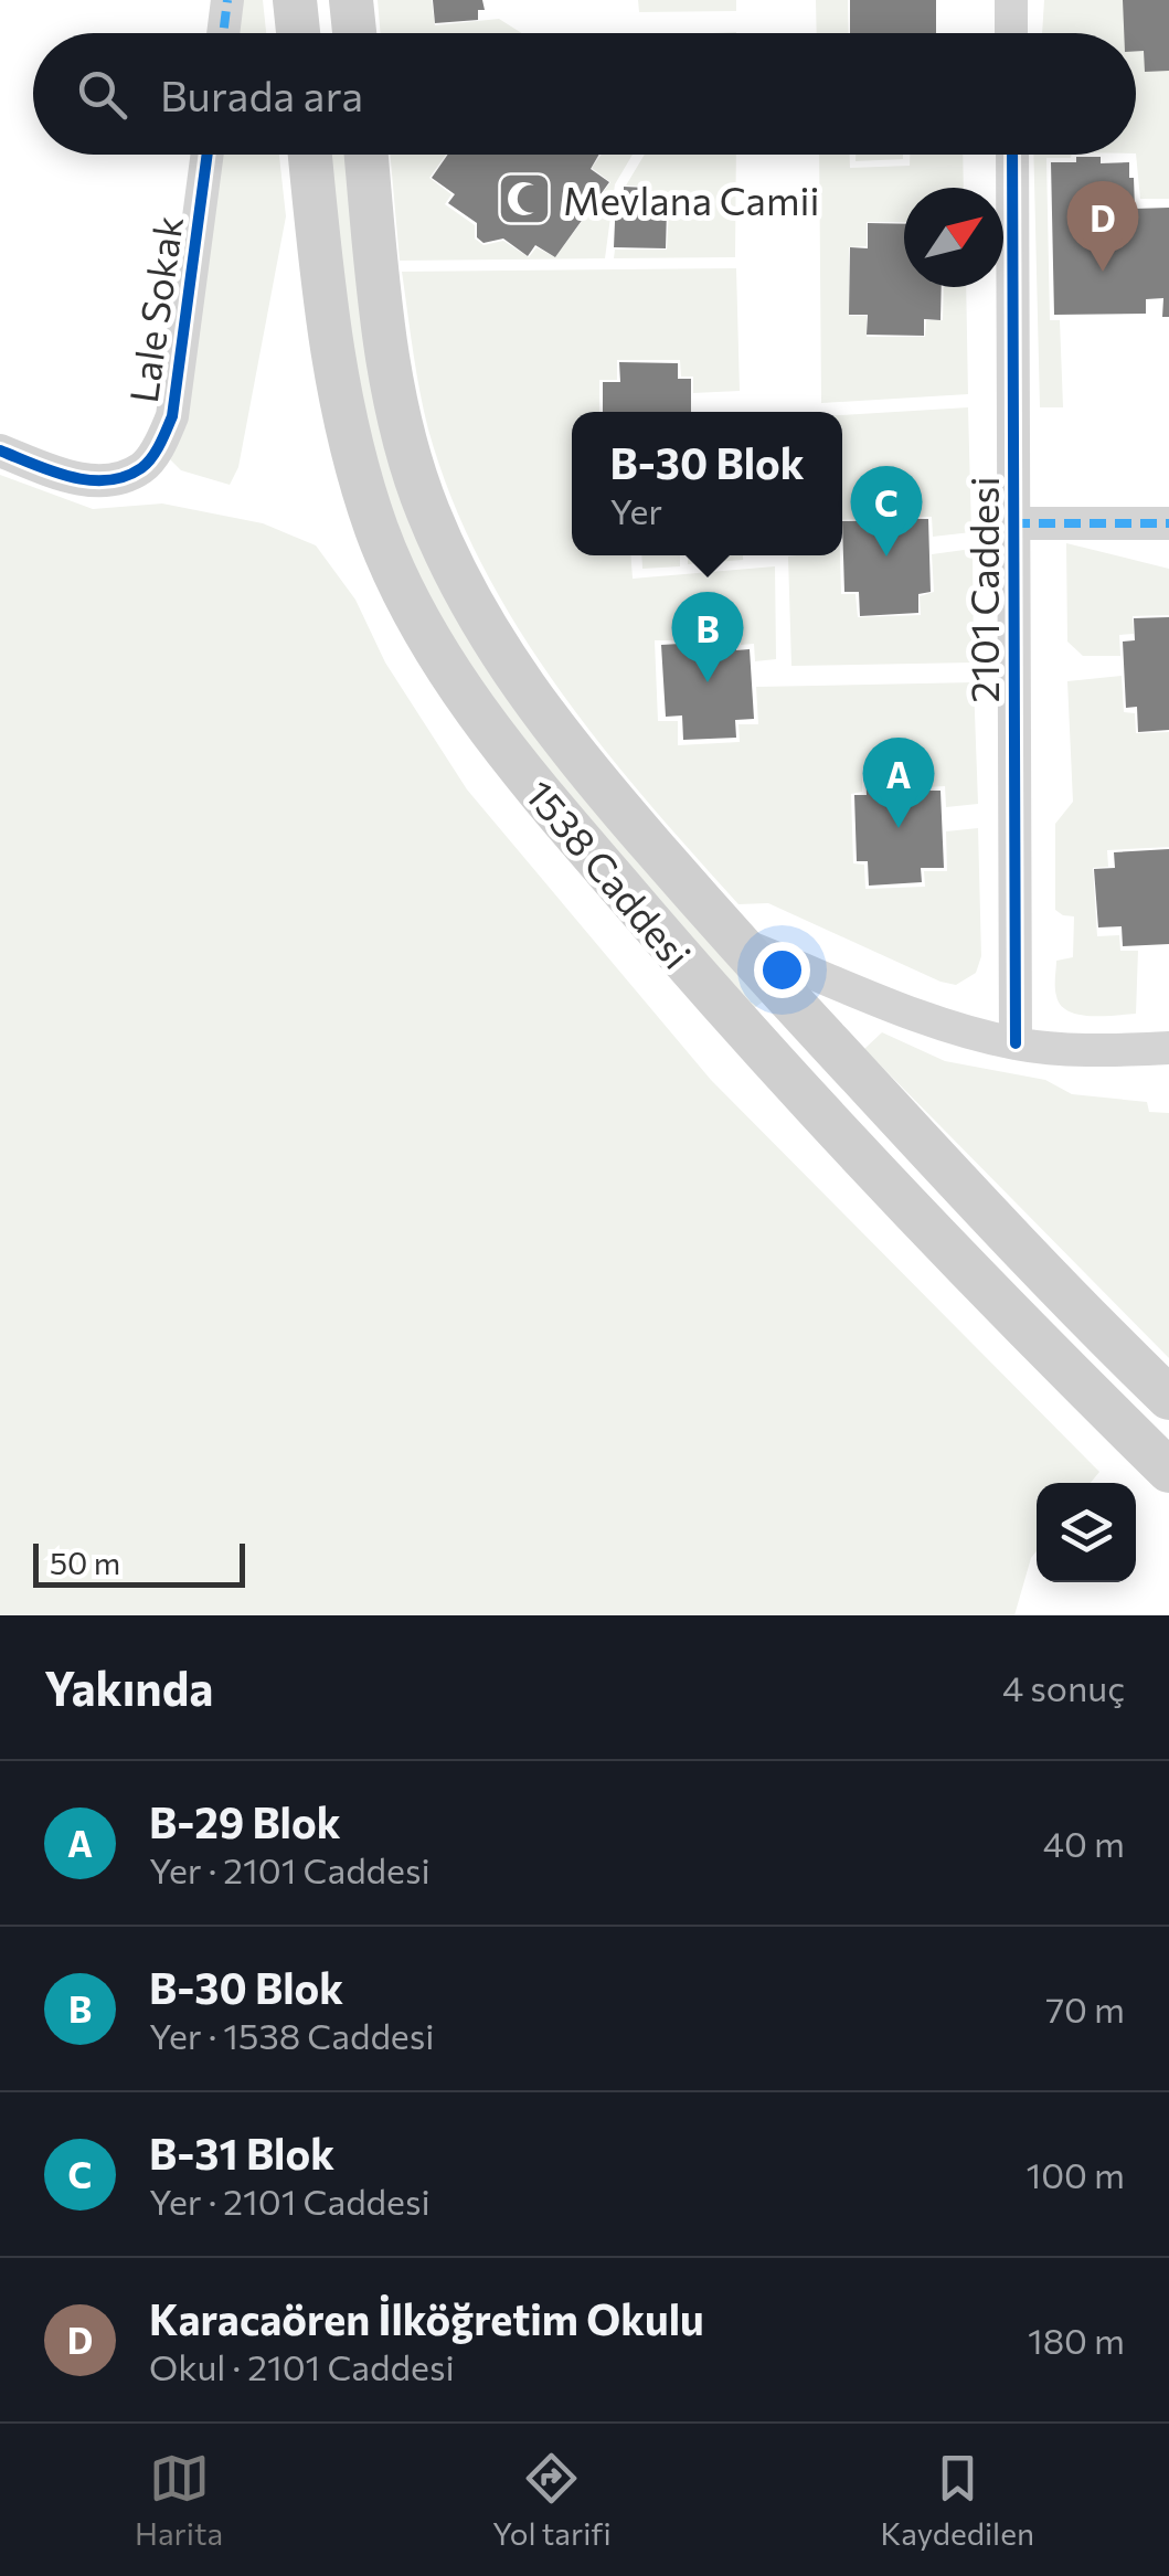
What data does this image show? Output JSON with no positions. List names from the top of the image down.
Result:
{
  "streets": {
    "main road": ["1538 Caddesi"],
    "street": ["Lale Sokak", "2101 Caddesi"]
  },
  "places": {
    "mosque": ["Mevlana Camii"]
  },
  "scale_bar": "50 m",
  "north": "top right",
  "page": {
    "search": "Burada ara",
    "pins": [
      "D",
      "C",
      "B",
      "A"
    ],
    "popup": ["B-30 Blok", "Yer"],
    "scale": "50 m",
    "heading": ["Yakında", "4 sonuç"],
    "list": [
      {
        "mark": "A",
        "name": "B-29 Blok",
        "note": "Yer · 2101 Caddesi",
        "value": "40 m"
      },
      {
        "mark": "B",
        "name": "B-30 Blok",
        "note": "Yer · 1538 Caddesi",
        "value": "70 m"
      },
      {
        "mark": "C",
        "name": "B-31 Blok",
        "note": "Yer · 2101 Caddesi",
        "value": "100 m"
      },
      {
        "mark": "D",
        "name": "Karacaören İlköğretim Okulu",
        "note": "Okul · 2101 Caddesi",
        "value": "180 m"
      }
    ],
    "nav": ["Harita", "Yol tarifi", "Kaydedilen"]
  }
}
